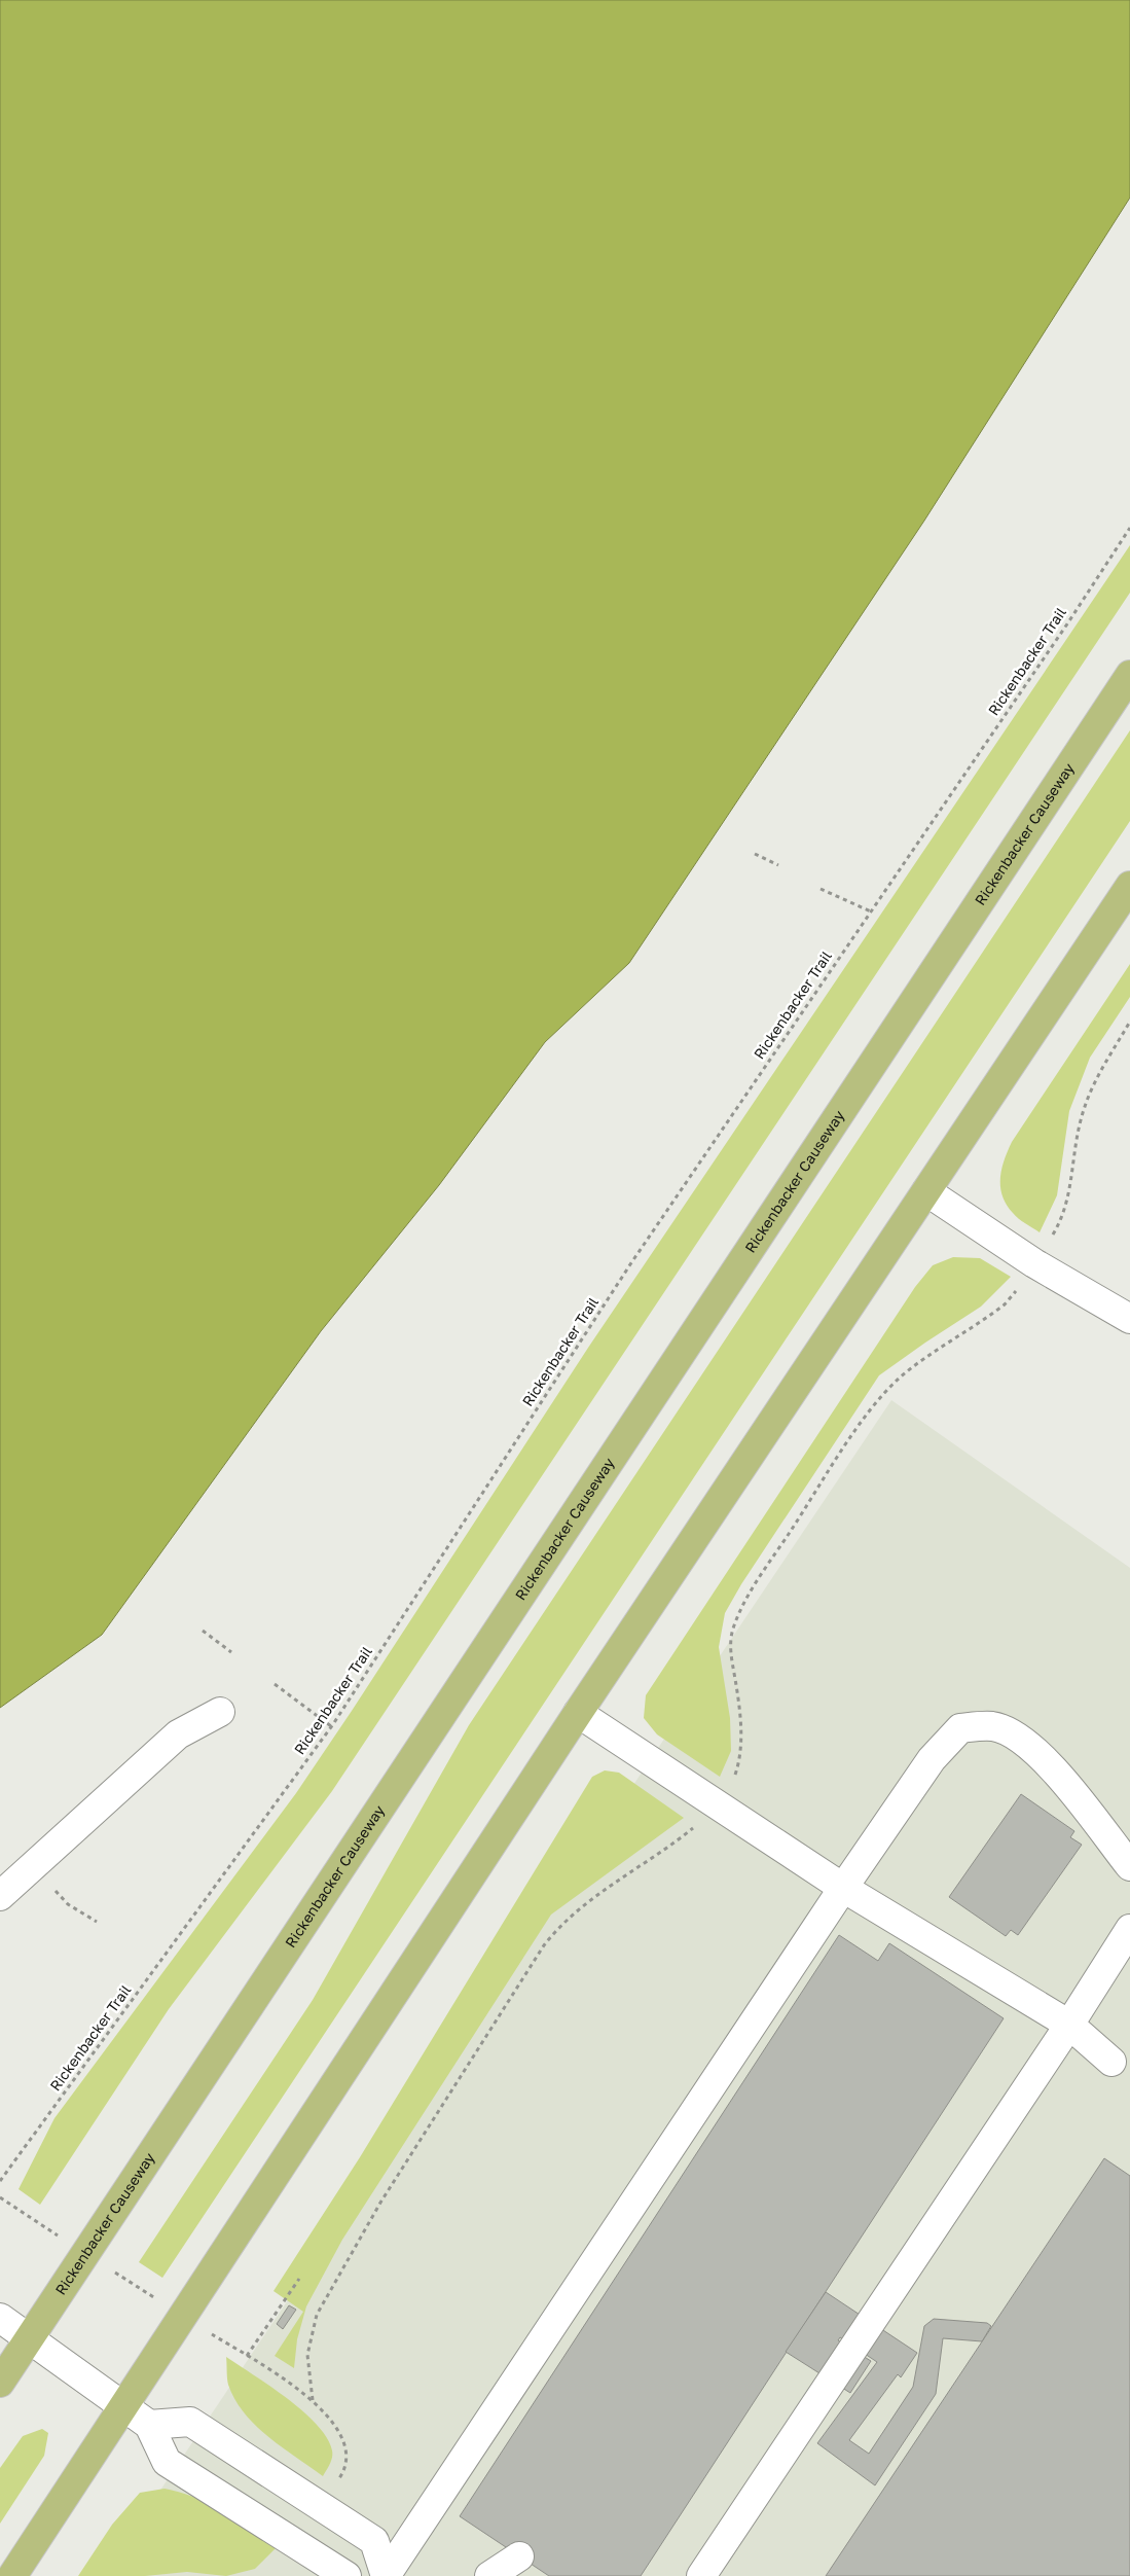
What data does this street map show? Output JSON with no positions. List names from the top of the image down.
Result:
{
  "streets": {
    "main road": ["Rickenbacker Causeway"],
    "path": ["Rickenbacker Trail"]
  }
}
